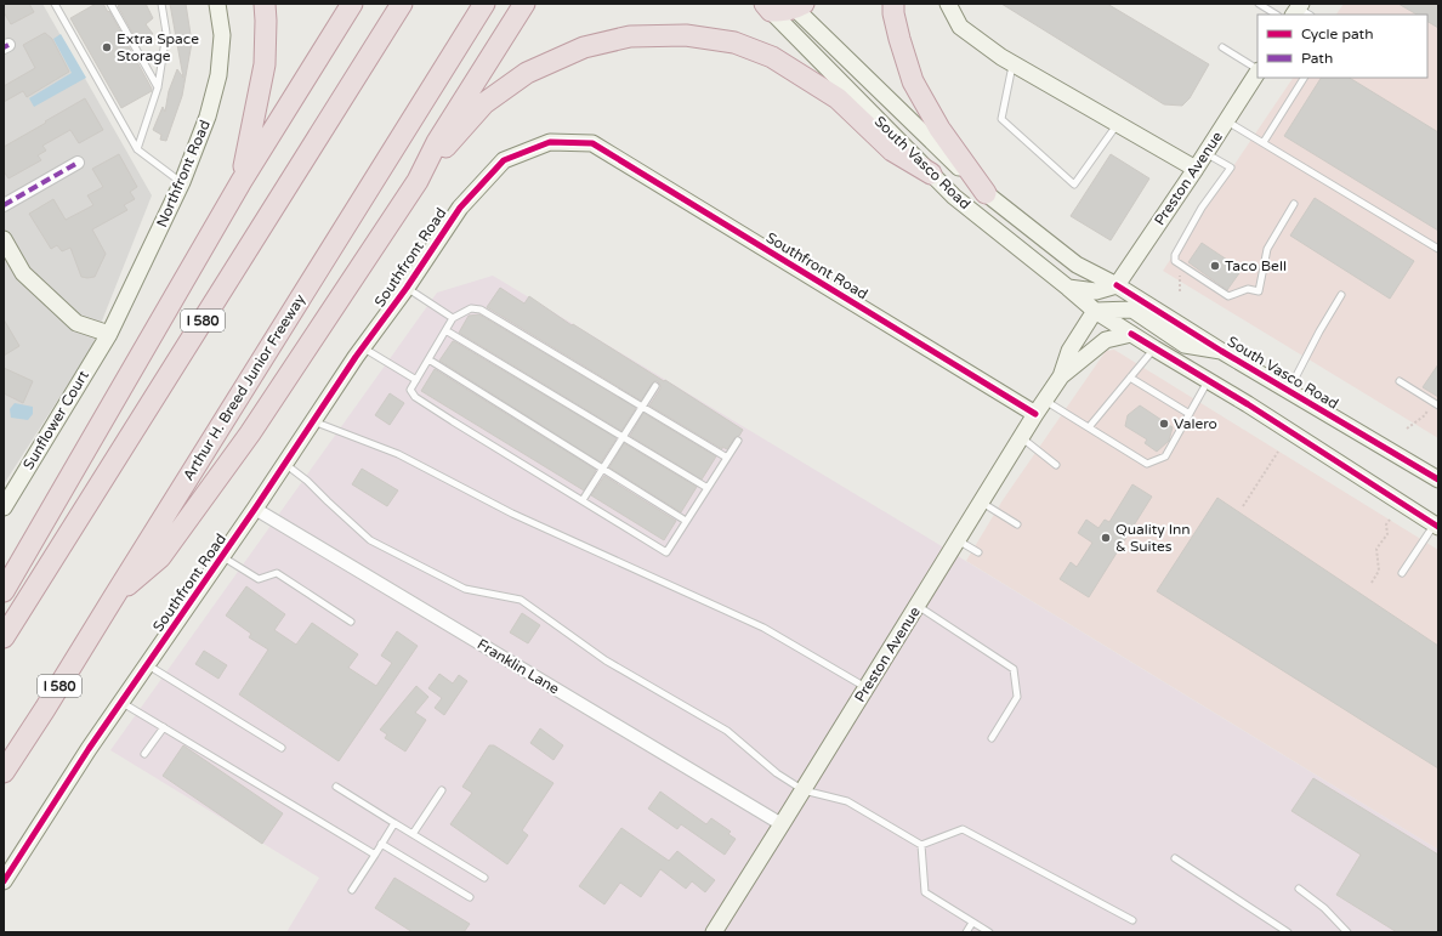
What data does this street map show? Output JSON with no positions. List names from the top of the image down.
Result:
{
  "streets": {
    "highway": ["I 580", "Arthur H. Breed Junior Freeway"],
    "street": [
      "South Vasco Road",
      "Northfront Road",
      "Preston Avenue",
      "Southfront Road",
      "Sunflower Court",
      "Franklin Lane"
    ]
  },
  "crossings": [
    ["South Vasco Road", "Preston Avenue"],
    ["Northfront Road", "Sunflower Court"],
    ["Preston Avenue", "Southfront Road"],
    ["Preston Avenue", "Franklin Lane"],
    ["Southfront Road", "Franklin Lane"]
  ],
  "places": [
    "Extra Space Storage",
    "Taco Bell",
    "Valero",
    "Quality Inn & Suites"
  ],
  "legend": ["Cycle path", "Path"]
}
